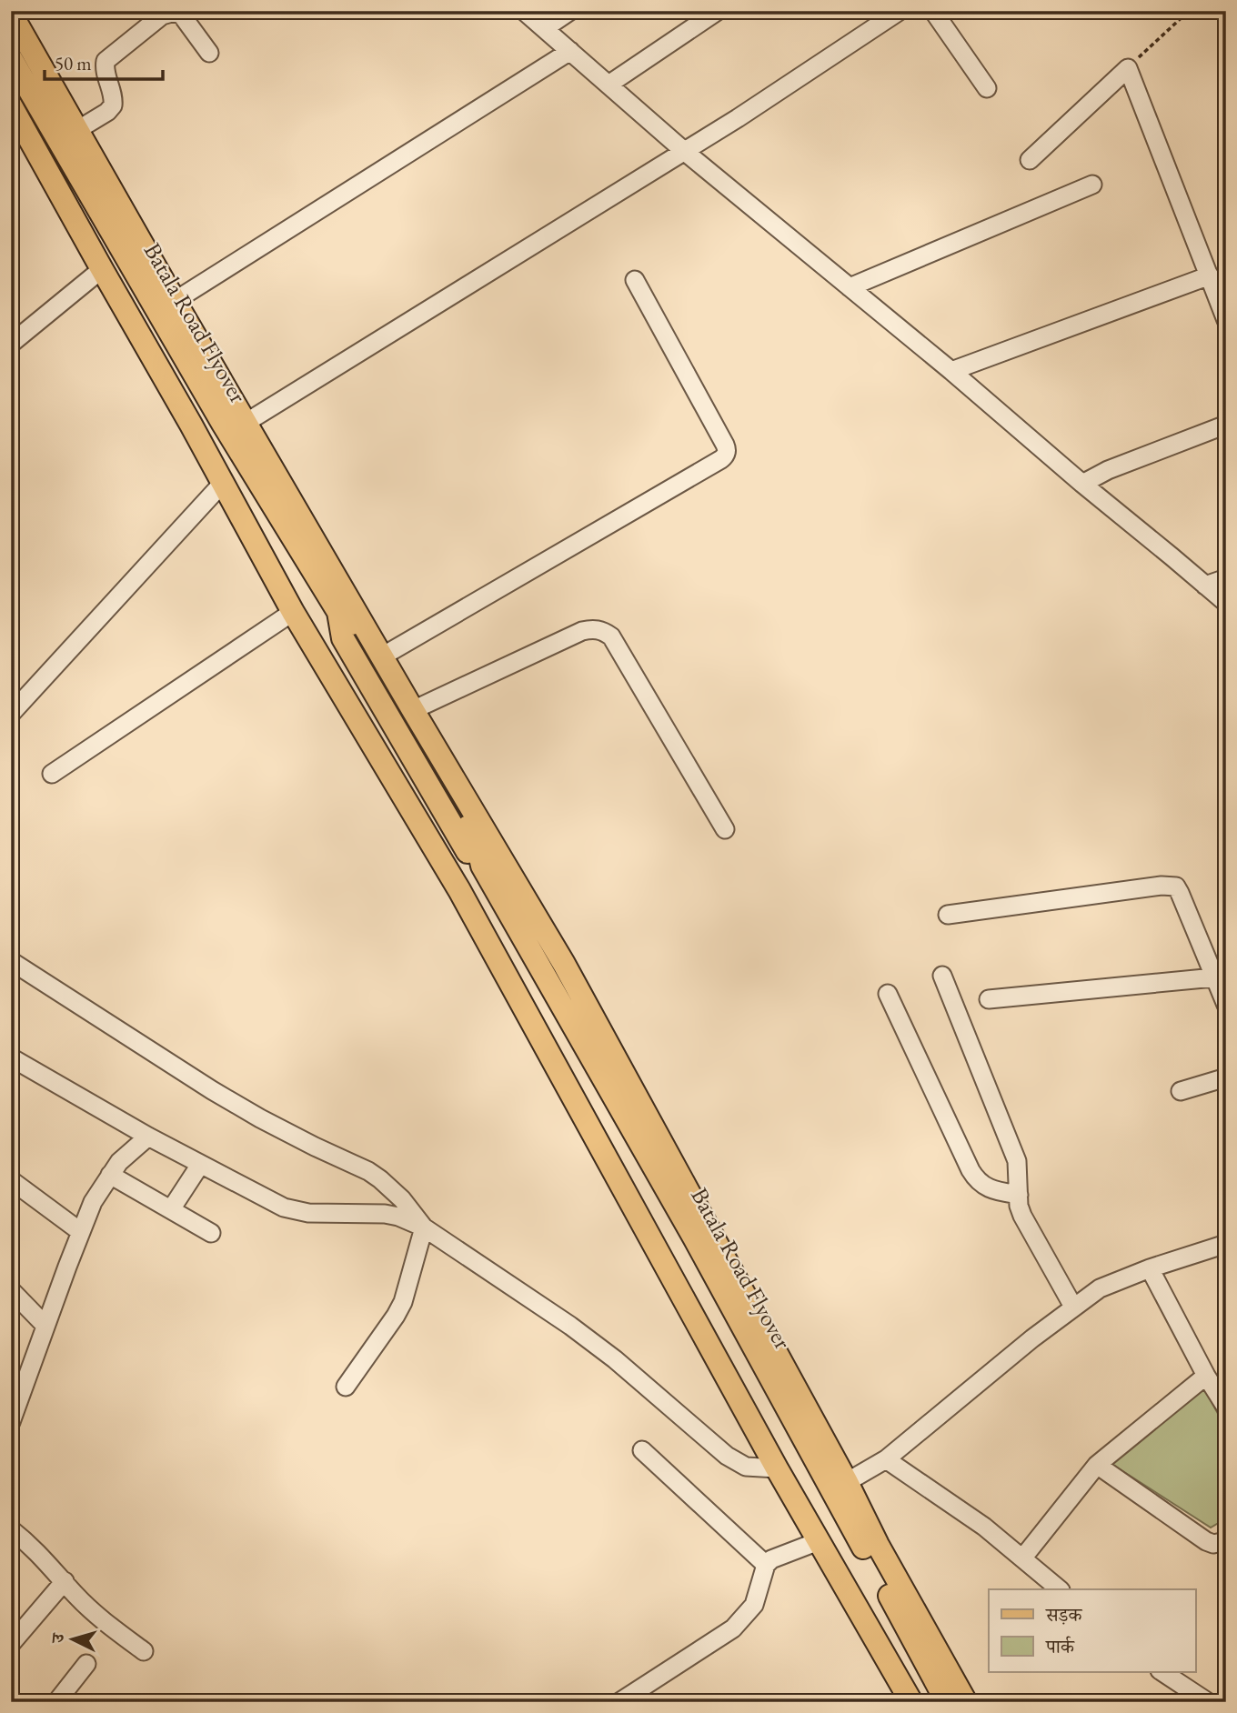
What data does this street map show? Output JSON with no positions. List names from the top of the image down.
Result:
{
  "streets": {
    "main road": ["Batala Road Flyover"]
  },
  "legend": ["सड़क", "पार्क"],
  "scale_bar": "50 m",
  "north": "left"
}
